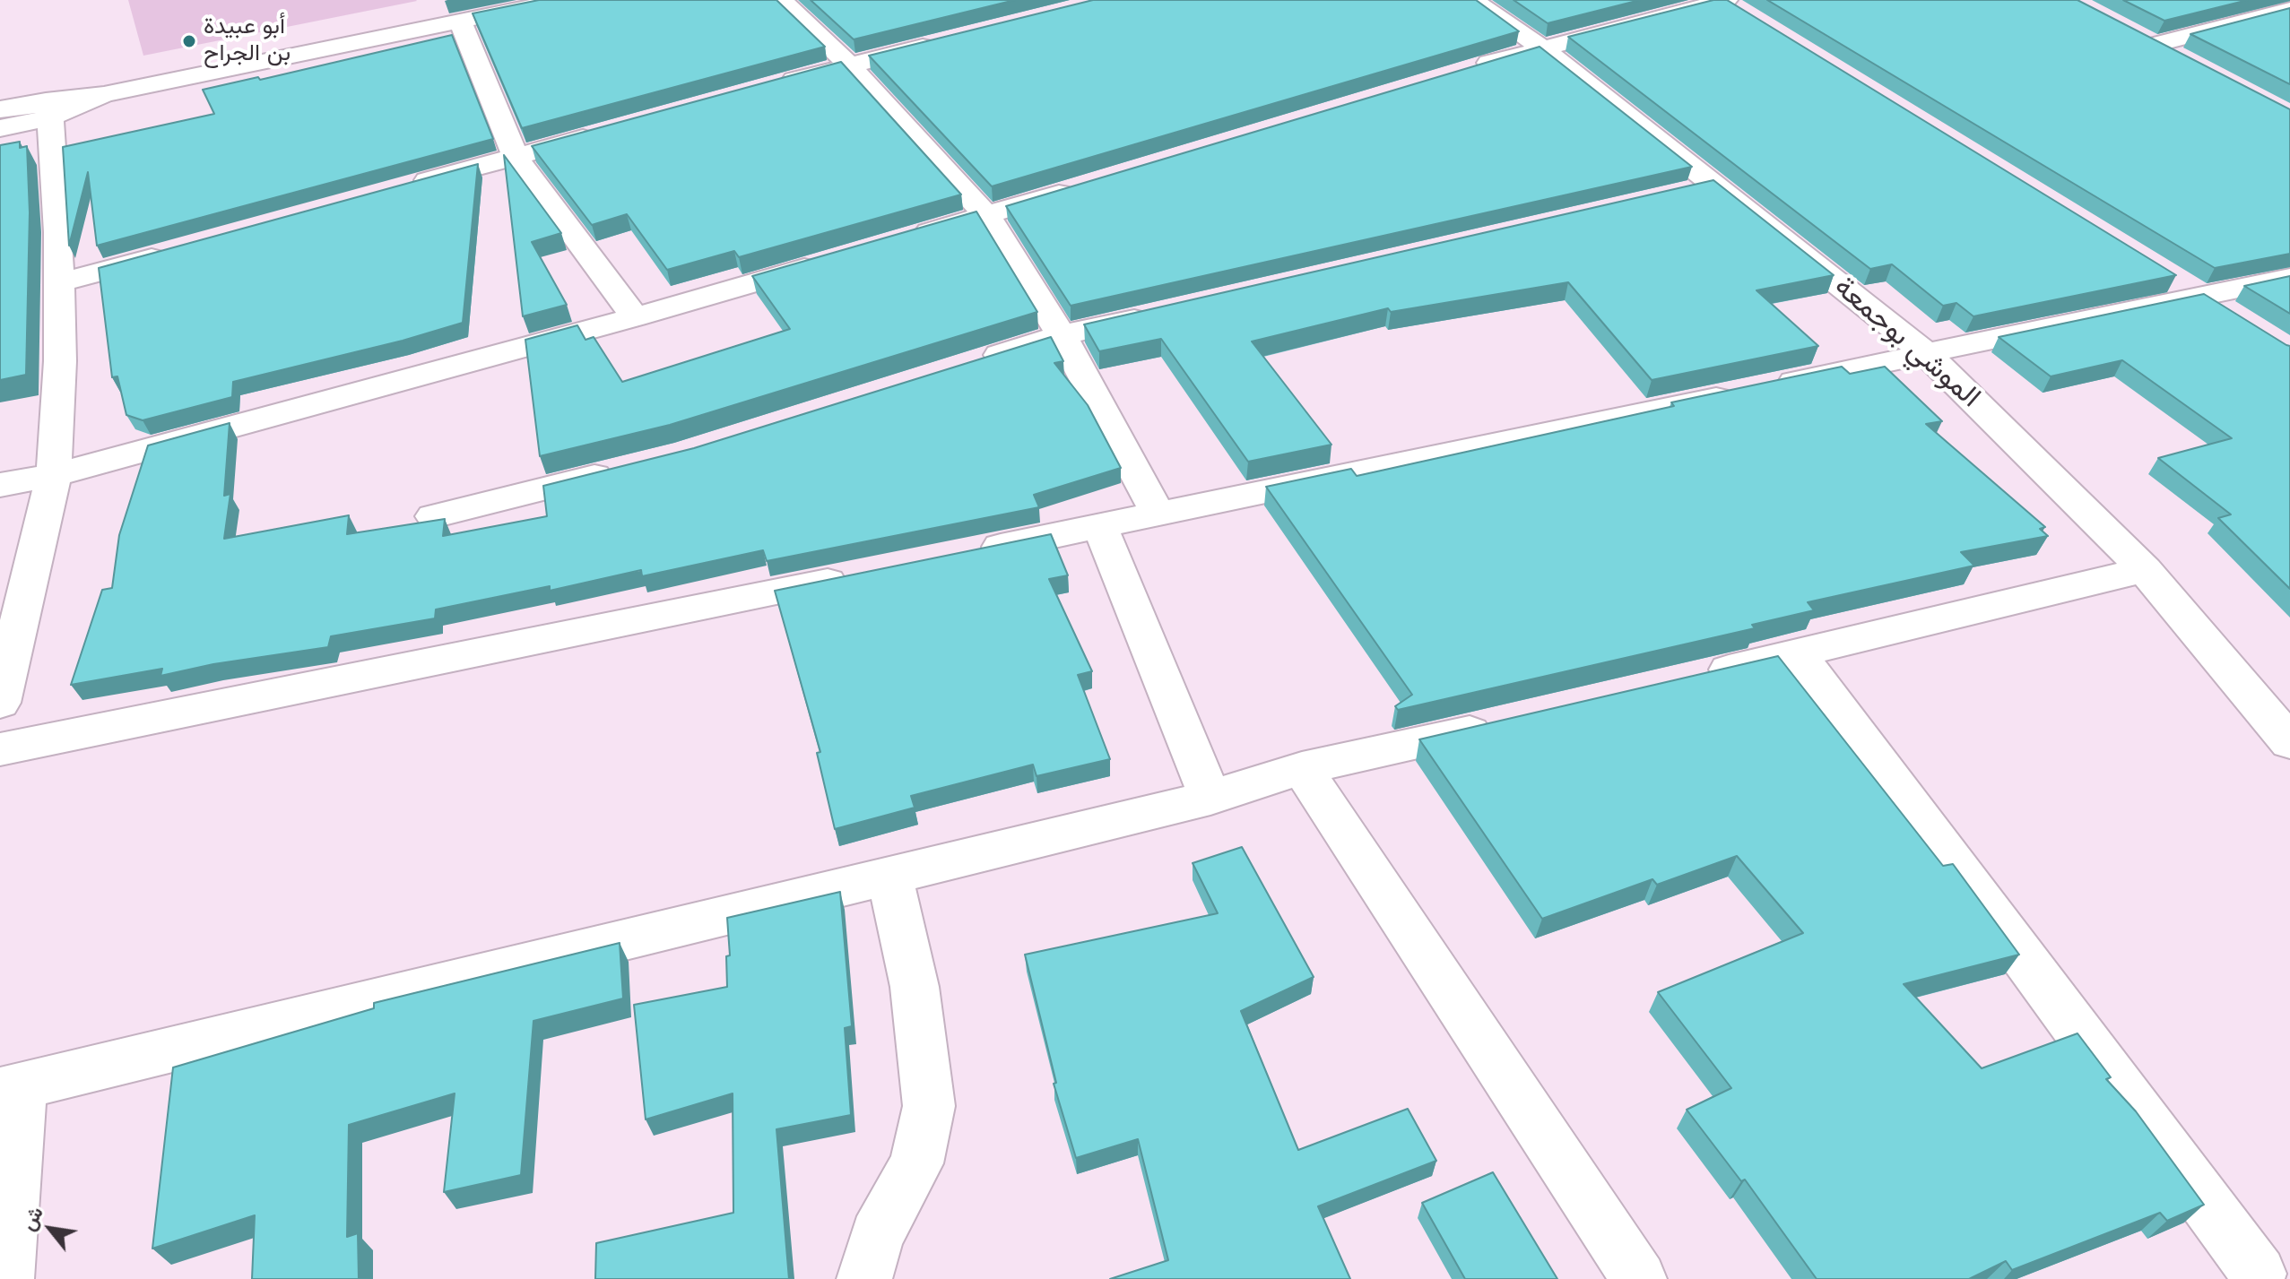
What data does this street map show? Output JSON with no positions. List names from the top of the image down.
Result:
{
  "streets": {
    "street": ["الموشي بوجمعة"]
  },
  "places": ["أبو عبيدة بن الجراح"],
  "north": "top left"
}
